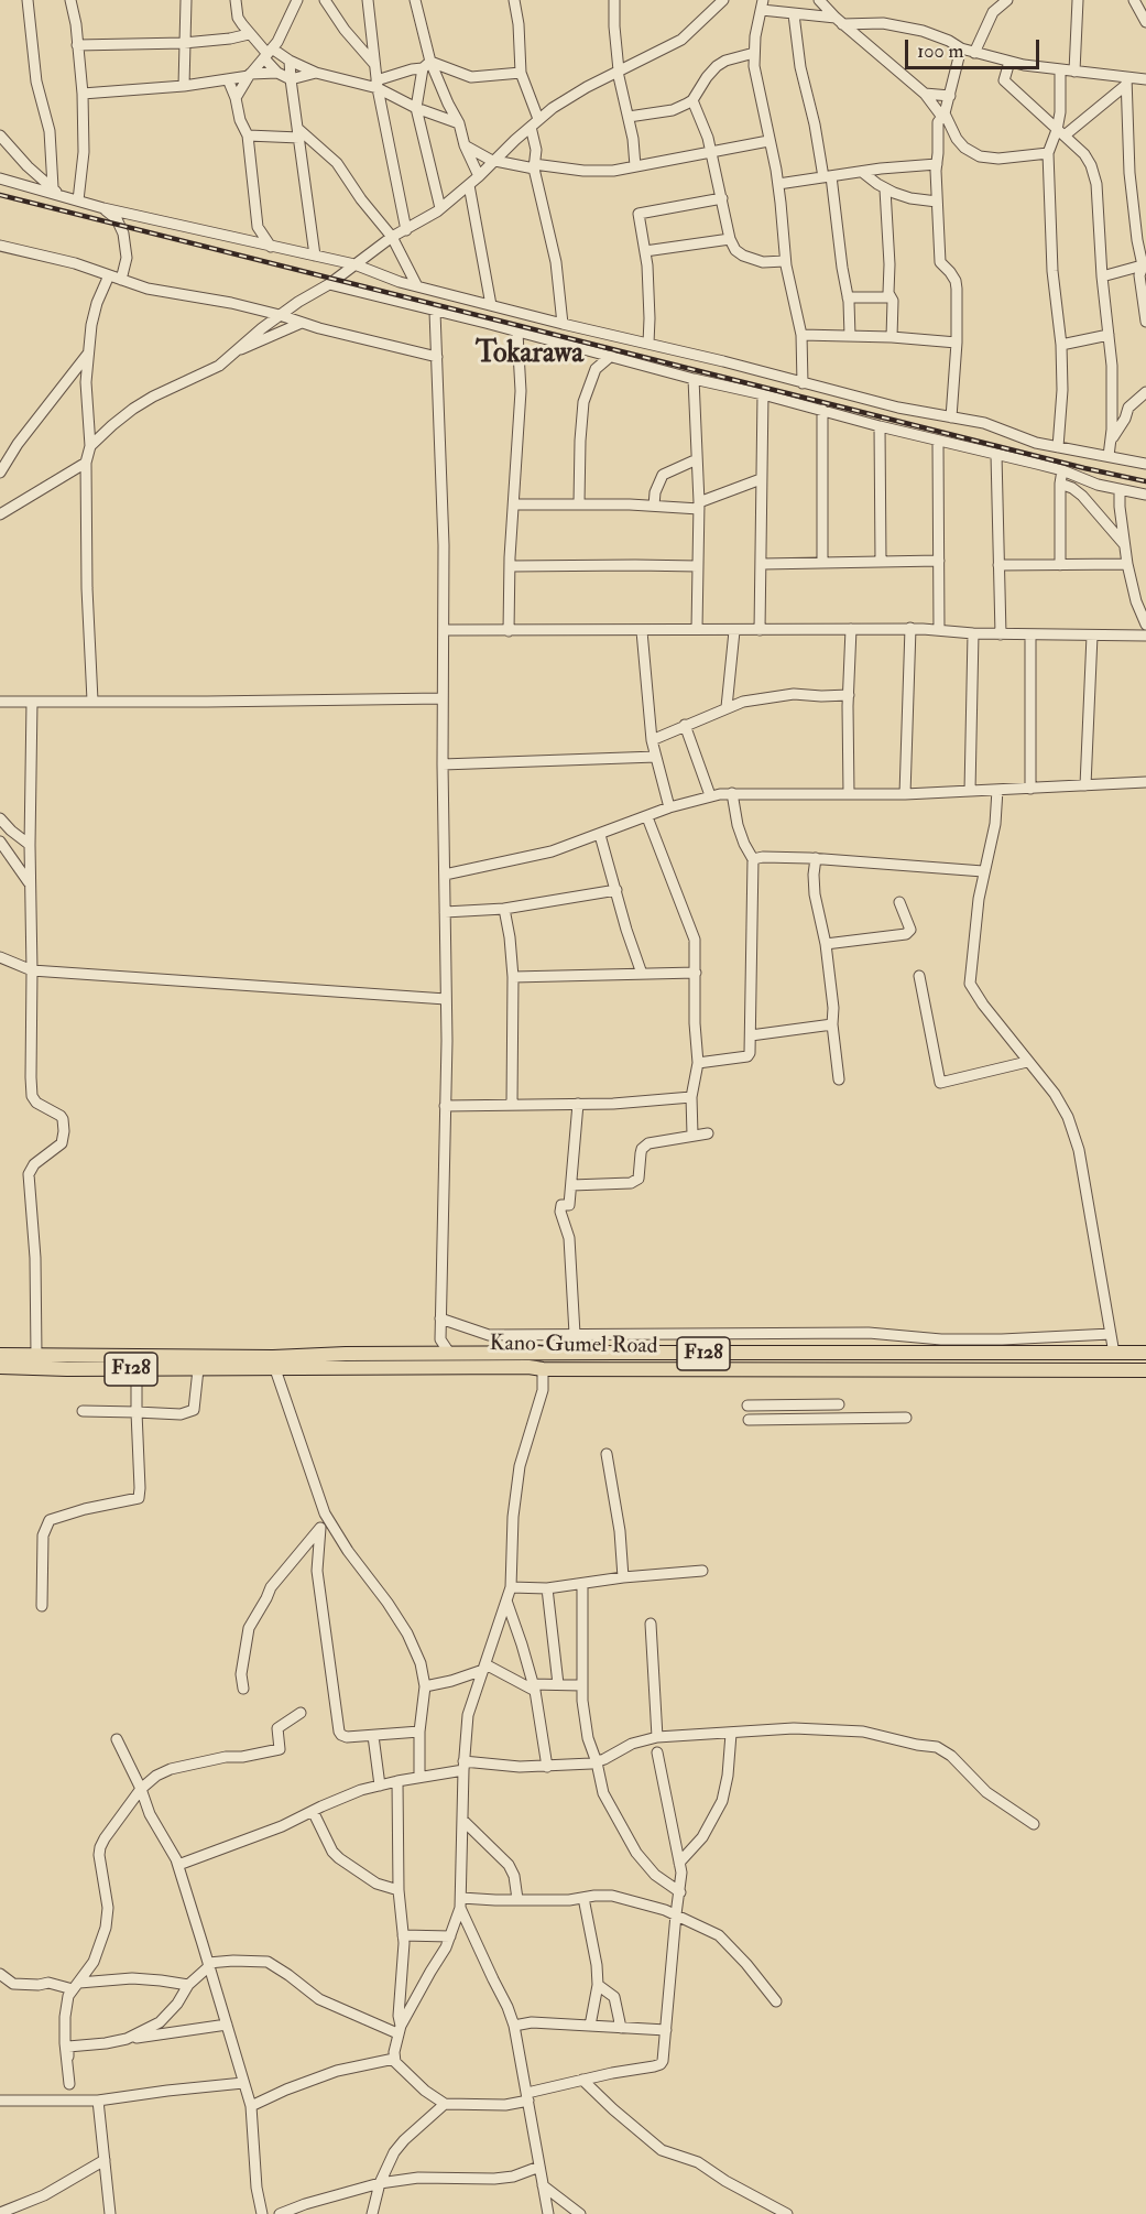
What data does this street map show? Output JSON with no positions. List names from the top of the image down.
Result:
{
  "streets": {
    "main road": ["Kano-Gumel Road", "F128"]
  },
  "districts": ["Tokarawa"],
  "scale_bar": "100 m"
}
